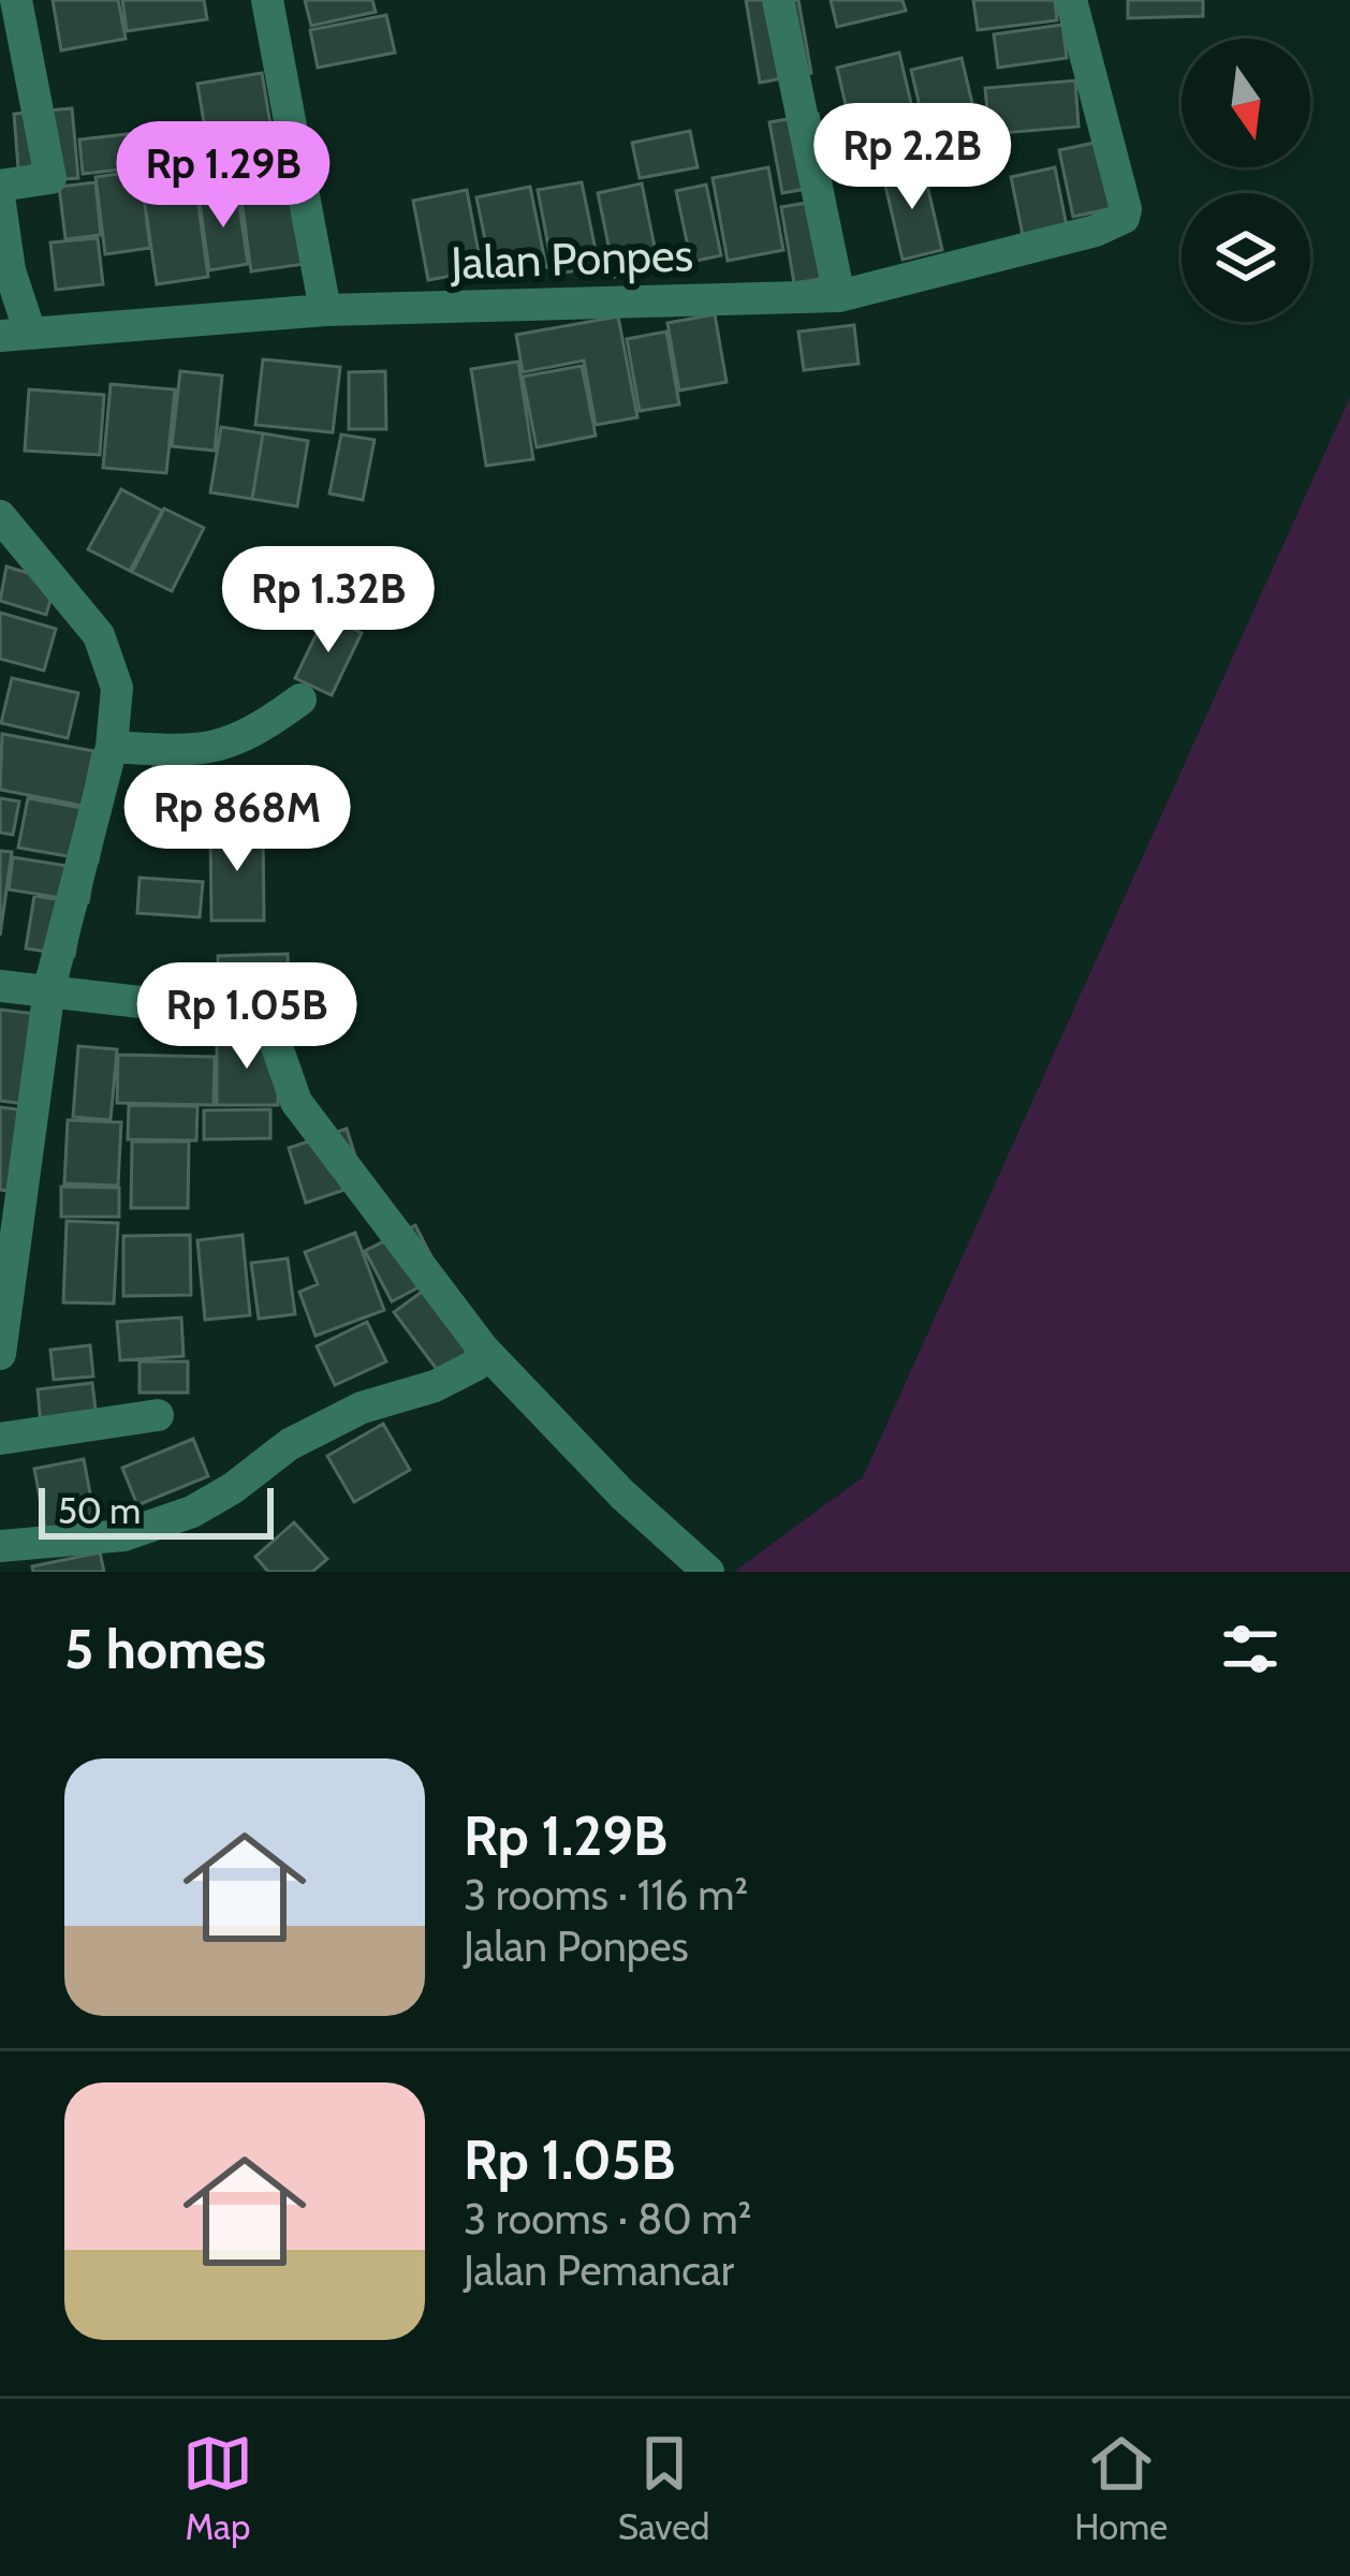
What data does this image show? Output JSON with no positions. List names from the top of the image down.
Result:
{
  "streets": {
    "street": ["Jalan Ponpes"]
  },
  "scale_bar": "50 m",
  "north": "bottom",
  "page": {
    "price": [
      "Rp 2.2B",
      "Rp 1.29B",
      "Rp 1.32B",
      "Rp 868M",
      "Rp 1.05B"
    ],
    "scale": "50 m",
    "heading": "5 homes",
    "list": [
      {
        "name": "Rp 1.29B",
        "note": "3 rooms · 116 m² · Jalan Ponpes"
      },
      {
        "name": "Rp 1.05B",
        "note": "3 rooms · 80 m² · Jalan Pemancar"
      }
    ],
    "tabs": ["Map", "Saved", "Home"]
  }
}
